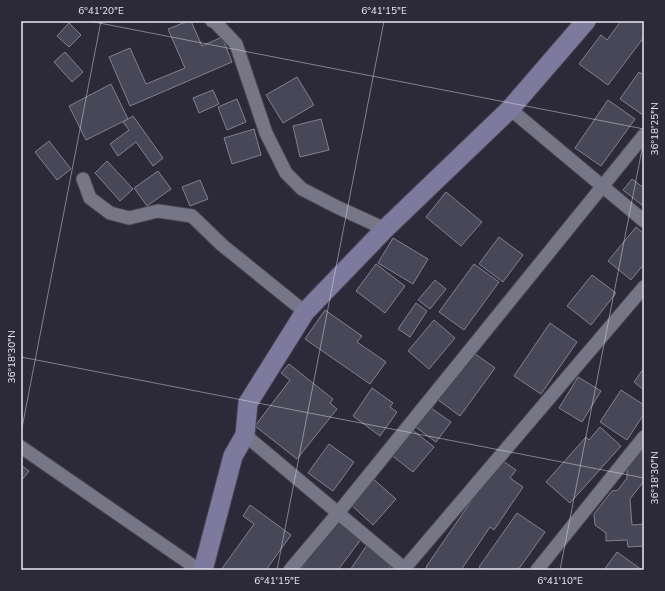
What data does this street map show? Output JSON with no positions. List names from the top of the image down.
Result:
{
  "coordinates": [
    "6°41'20\"E",
    "6°41'15\"E",
    "36°18'25\"N",
    "36°18'30\"N",
    "6°41'10\"E"
  ]
}
